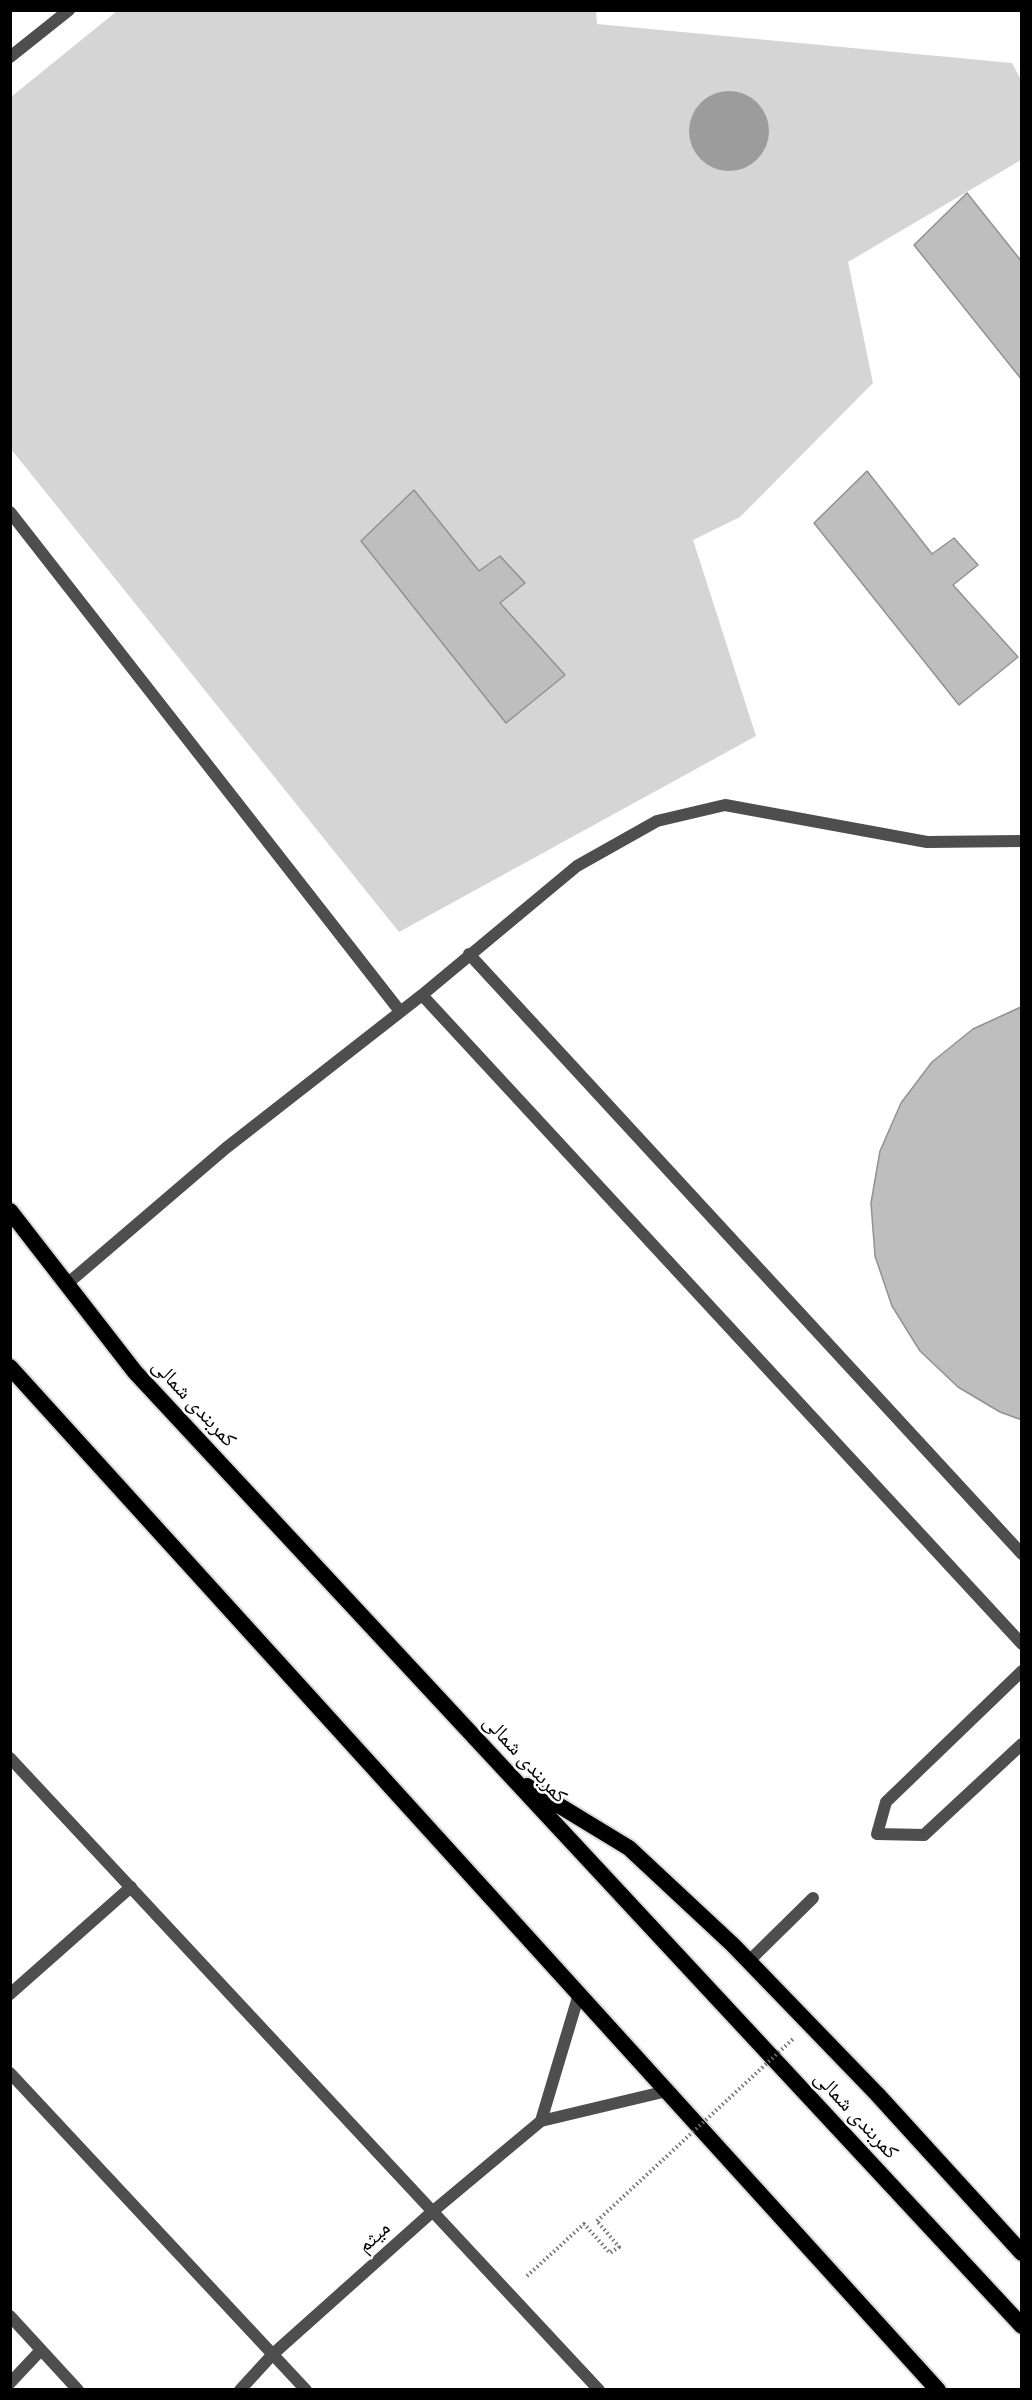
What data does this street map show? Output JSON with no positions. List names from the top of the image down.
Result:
{
  "streets": {
    "highway": ["کمربندی شمالی"],
    "street": ["میثم"]
  }
}
